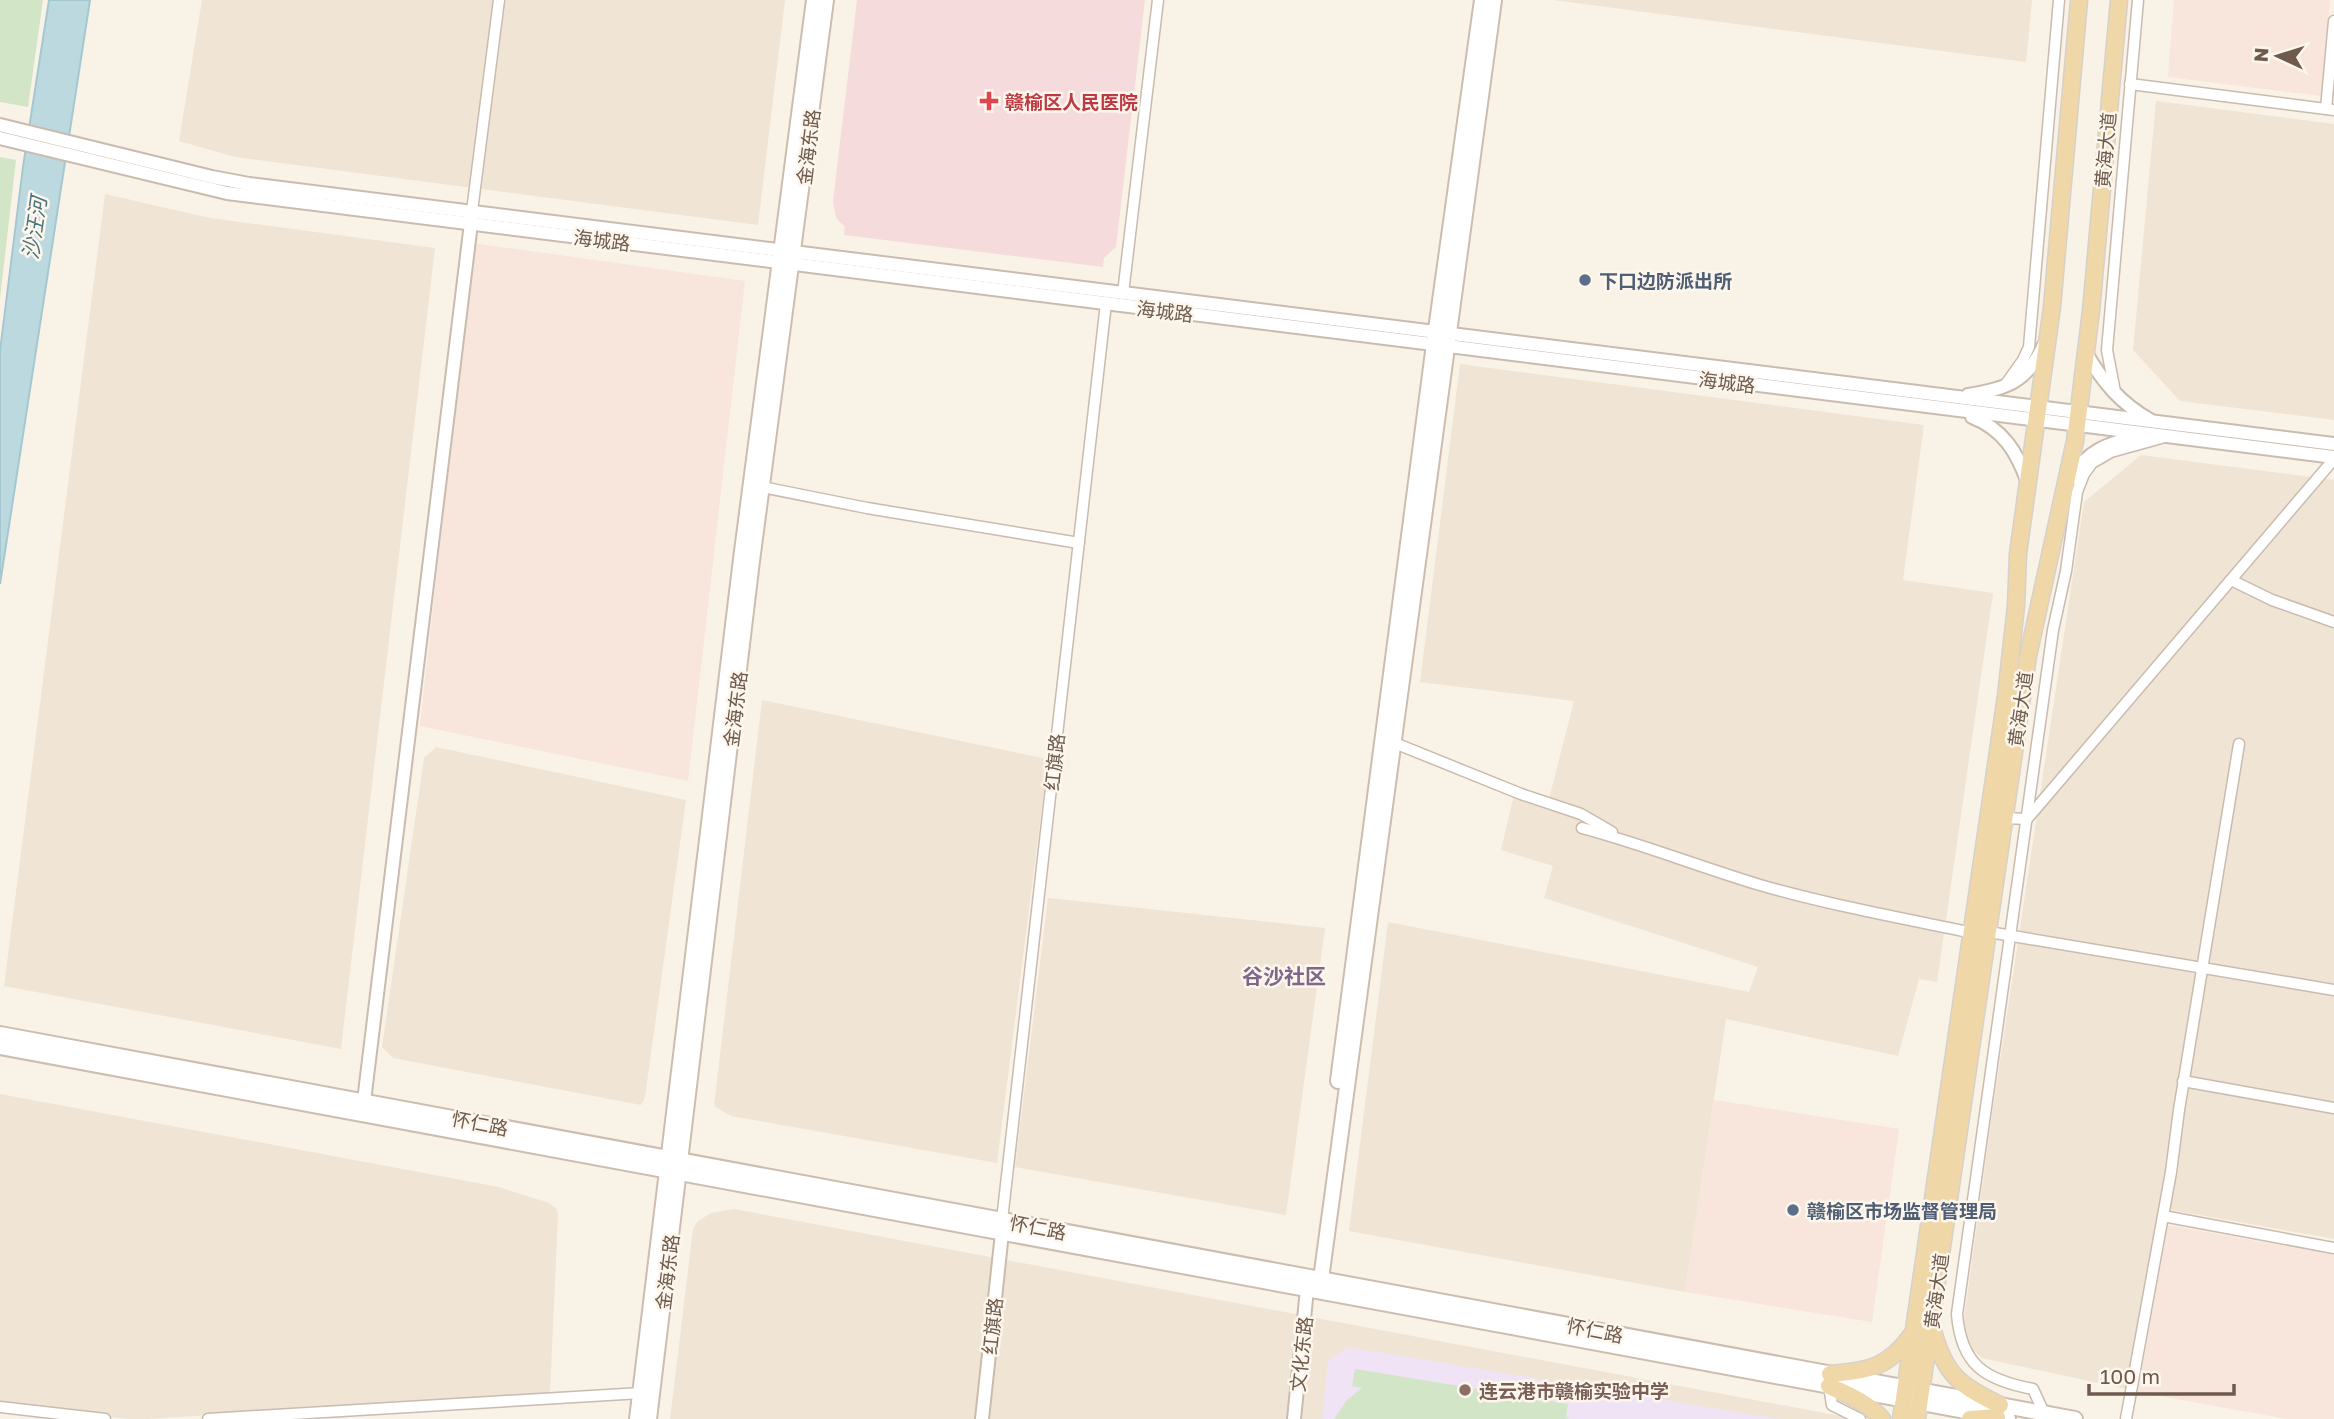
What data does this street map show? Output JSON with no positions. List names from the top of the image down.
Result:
{
  "streets": {
    "main road": ["金海东路", "黄海大道", "怀仁路"],
    "street": ["海城路", "红旗路", "文化东路"]
  },
  "crossings": [
    ["金海东路", "海城路"],
    ["金海东路", "怀仁路"],
    ["黄海大道", "海城路"],
    ["黄海大道", "怀仁路"],
    ["海城路", "红旗路"],
    ["红旗路", "怀仁路"],
    ["怀仁路", "文化东路"]
  ],
  "districts": ["谷沙社区"],
  "water": ["沙汪河"],
  "places": {
    "health": ["赣榆区人民医院"],
    "other": ["下口边防派出所", "赣榆区市场监督管理局", "连云港市赣榆实验中学"]
  },
  "scale_bar": "100 m",
  "north": "left"
}
